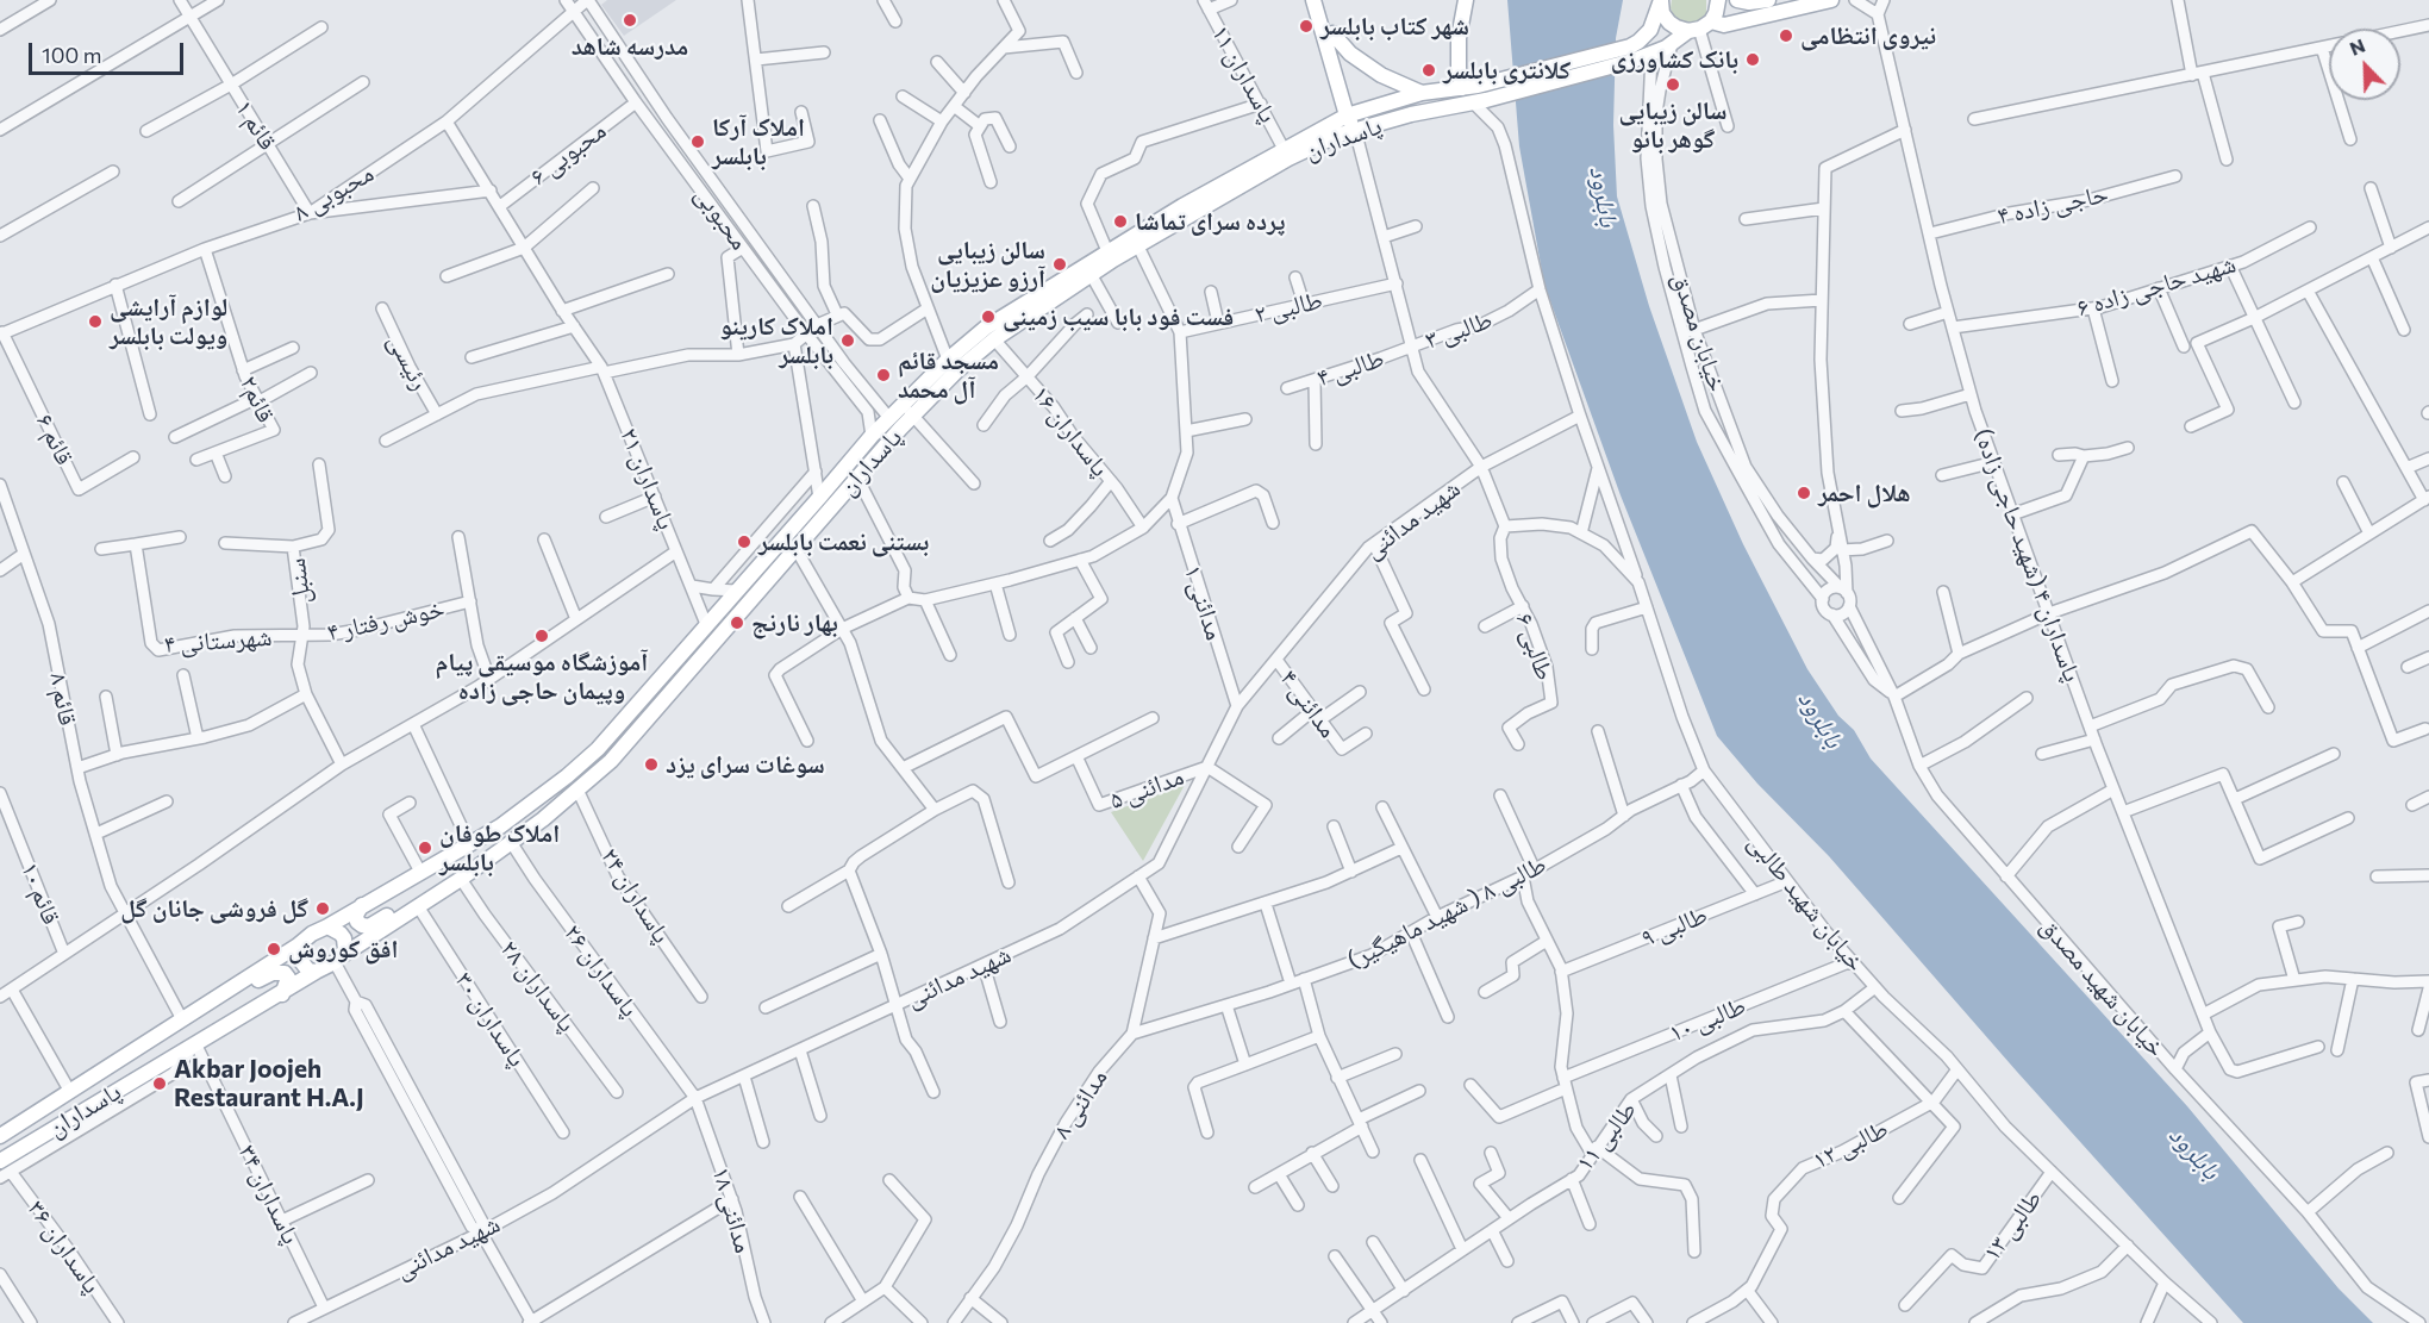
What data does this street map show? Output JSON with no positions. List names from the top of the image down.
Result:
{
  "streets": {
    "main road": ["پاسداران"],
    "street": [
      "پاسداران ۱۱",
      "قائم ۱",
      "محبوبی ۶",
      "محبوبی ۸",
      "حاجی زاده ۴",
      "محبوبی",
      "شهید حاجی زاده ۶",
      "طالبی ۲",
      "طالبی ۳",
      "خیابان مصدق",
      "رئیسی",
      "طالبی ۴",
      "قائم۲",
      "پاسداران ۱۶",
      "قائم ۶",
      "پاسداران ۲۱",
      "شهید مدائنی",
      "پاسداران ۴ (شهید حاجی زاده)",
      "سنبل",
      "مدائنی ۱",
      "خوش رفتار ۴",
      "شهرستانی ۴",
      "طالبی ۶",
      "قائم ۸",
      "مدائنی ۴",
      "مدائنی ۵",
      "قائم ۱۰",
      "پاسداران ۲۴",
      "خیابان شهید طالبی",
      "طالبی ۸ ( شهید ماهیگیر)",
      "طالبی ۹",
      "پاسداران ۲۶",
      "پاسداران ۲۸",
      "خیابان شهید مصدق",
      "پاسداران ۳۰",
      "طالبی ۱۰",
      "مدائنی ۸",
      "طالبی ۱۱",
      "طالبی ۱۲",
      "پاسداران ۳۴",
      "مدائنی ۱۸",
      "طالبی ۱۳",
      "پاسداران ۳۶"
    ]
  },
  "crossings": [
    ["پاسداران ۱۱", "پاسداران"],
    ["قائم ۱", "محبوبی ۸"],
    ["پاسداران", "محبوبی"],
    ["پاسداران", "پاسداران ۱۶"],
    ["پاسداران", "پاسداران ۲۱"],
    ["پاسداران", "قائم ۸"],
    ["پاسداران", "پاسداران ۲۴"],
    ["پاسداران", "پاسداران ۲۶"],
    ["پاسداران", "پاسداران ۲۸"],
    ["پاسداران", "پاسداران ۳۰"],
    ["پاسداران", "پاسداران ۳۴"],
    ["محبوبی ۶", "محبوبی"],
    ["محبوبی ۶", "پاسداران ۲۱"],
    ["محبوبی ۸", "محبوبی"],
    ["محبوبی ۸", "قائم۲"],
    ["محبوبی ۸", "قائم ۶"],
    ["محبوبی ۸", "پاسداران ۲۱"],
    ["حاجی زاده ۴", "پاسداران ۴ (شهید حاجی زاده)"],
    ["شهید حاجی زاده ۶", "پاسداران ۴ (شهید حاجی زاده)"],
    ["طالبی ۳", "طالبی ۴"],
    ["خیابان مصدق", "خیابان شهید مصدق"],
    ["شهید مدائنی", "مدائنی ۱"],
    ["شهید مدائنی", "مدائنی ۴"],
    ["شهید مدائنی", "مدائنی ۵"],
    ["شهید مدائنی", "پاسداران ۲۶"],
    ["شهید مدائنی", "مدائنی ۸"],
    ["شهید مدائنی", "پاسداران ۳۴"],
    ["شهید مدائنی", "مدائنی ۱۸"],
    ["سنبل", "خوش رفتار ۴"],
    ["سنبل", "شهرستانی ۴"],
    ["خوش رفتار ۴", "شهرستانی ۴"],
    ["طالبی ۶", "خیابان شهید طالبی"],
    ["خیابان شهید طالبی", "طالبی ۸ ( شهید ماهیگیر)"],
    ["خیابان شهید طالبی", "طالبی ۹"],
    ["خیابان شهید طالبی", "طالبی ۱۰"],
    ["خیابان شهید طالبی", "طالبی ۱۱"],
    ["خیابان شهید طالبی", "طالبی ۱۲"],
    ["خیابان شهید طالبی", "طالبی ۱۳"],
    ["طالبی ۸ ( شهید ماهیگیر)", "مدائنی ۸"],
    ["پاسداران ۲۶", "مدائنی ۱۸"]
  ],
  "water": ["بابلرود"],
  "places": [
    "مدرسه شاهد",
    "شهر کتاب بابلسر",
    "نیروی انتظامی",
    "بانک کشاورزی",
    "کلانتری بابلسر",
    "سالن زیبایی گوهر بانو",
    "املاک آرکا بابلسر",
    "پرده سرای تماشا",
    "سالن زیبایی آرزو عزیزیان",
    "فست فود بابا سیب زمینی",
    "لوازم آرایشی ویولت بابلسر",
    "املاک کارینو بابلسر",
    "مسجد قائم آل محمد",
    "هلال احمر",
    "بستنی نعمت بابلسر",
    "بهار نارنج",
    "آموزشگاه موسیقی پیام وپیمان حاجی زاده",
    "سوغات سرای یزد",
    "املاک طوفان بابلسر",
    "گل فروشی جانان گل",
    "افق کوروش",
    "Akbar Joojeh Restaurant H.A.J"
  ],
  "scale_bar": "100 m",
  "north": "top left"
}
